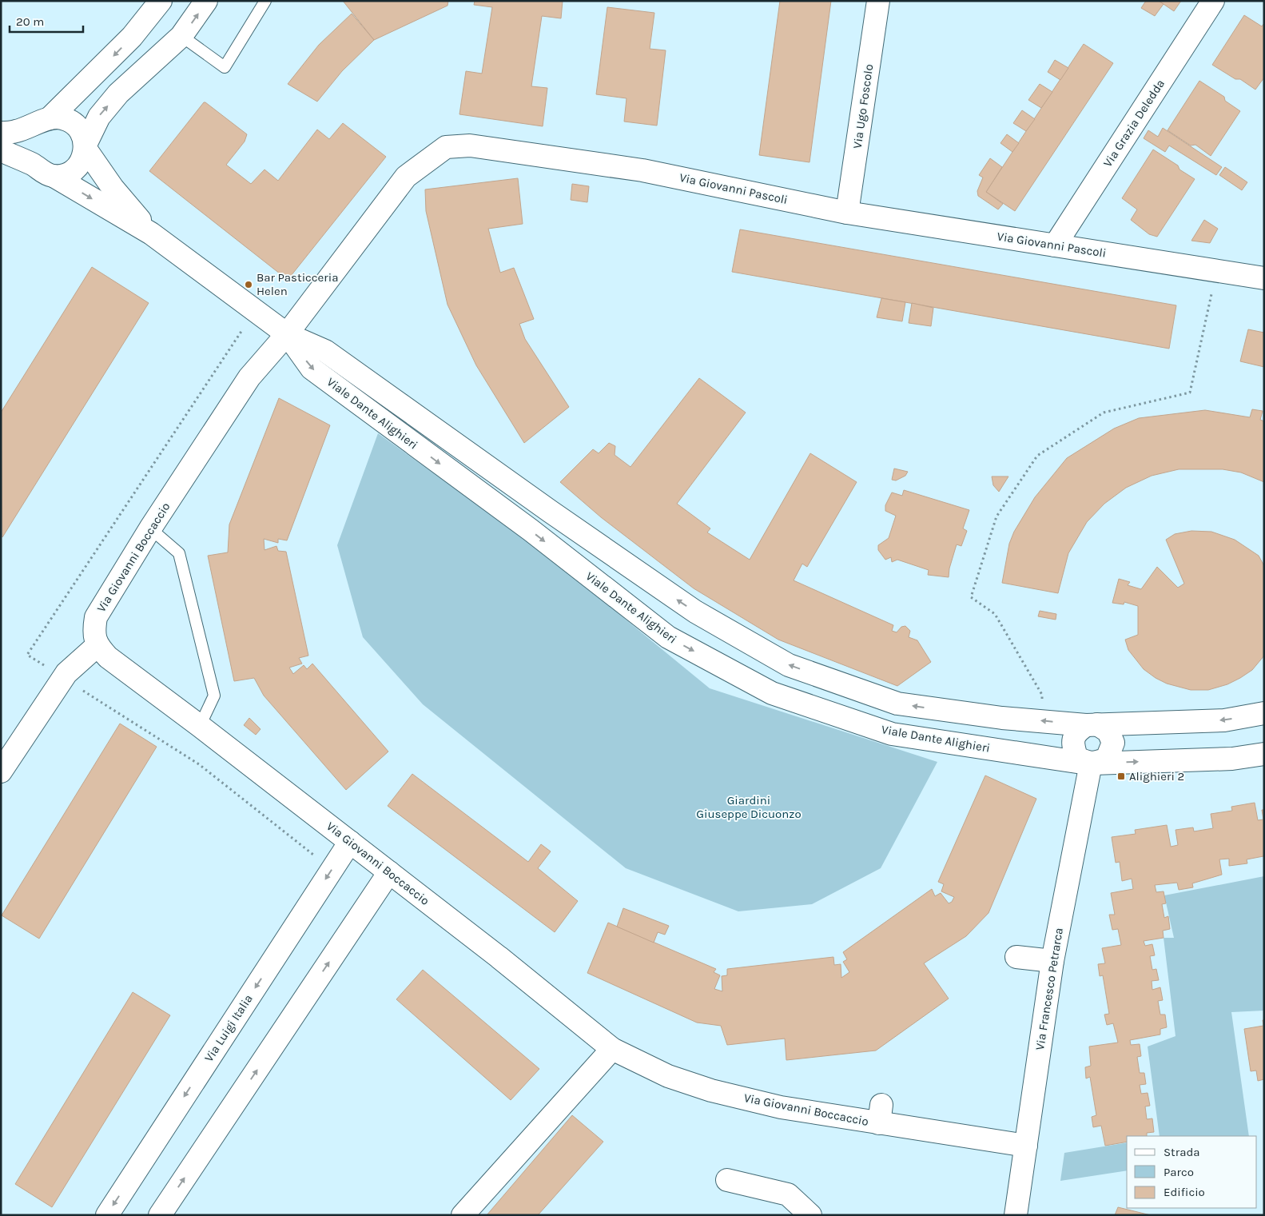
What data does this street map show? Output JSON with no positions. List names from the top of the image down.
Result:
{
  "streets": {
    "street": [
      "Via Ugo Foscolo",
      "Via Grazia Deledda",
      "Via Giovanni Pascoli",
      "Viale Dante Alighieri",
      "Via Giovanni Boccaccio",
      "Via Francesco Petrarca",
      "Via Luigi Italia"
    ]
  },
  "crossings": [
    ["Via Ugo Foscolo", "Via Giovanni Pascoli"],
    ["Via Grazia Deledda", "Via Giovanni Pascoli"],
    ["Via Giovanni Pascoli", "Viale Dante Alighieri"],
    ["Via Giovanni Pascoli", "Via Giovanni Boccaccio"],
    ["Viale Dante Alighieri", "Via Giovanni Boccaccio"],
    ["Viale Dante Alighieri", "Via Francesco Petrarca"],
    ["Via Giovanni Boccaccio", "Via Francesco Petrarca"],
    ["Via Giovanni Boccaccio", "Via Luigi Italia"]
  ],
  "parks": ["Giardini Giuseppe Dicuonzo"],
  "places": {
    "other": ["Bar Pasticceria Helen"],
    "transit": ["Alighieri 2"]
  },
  "legend": ["Strada", "Parco", "Edificio"],
  "scale_bar": "20 m"
}
